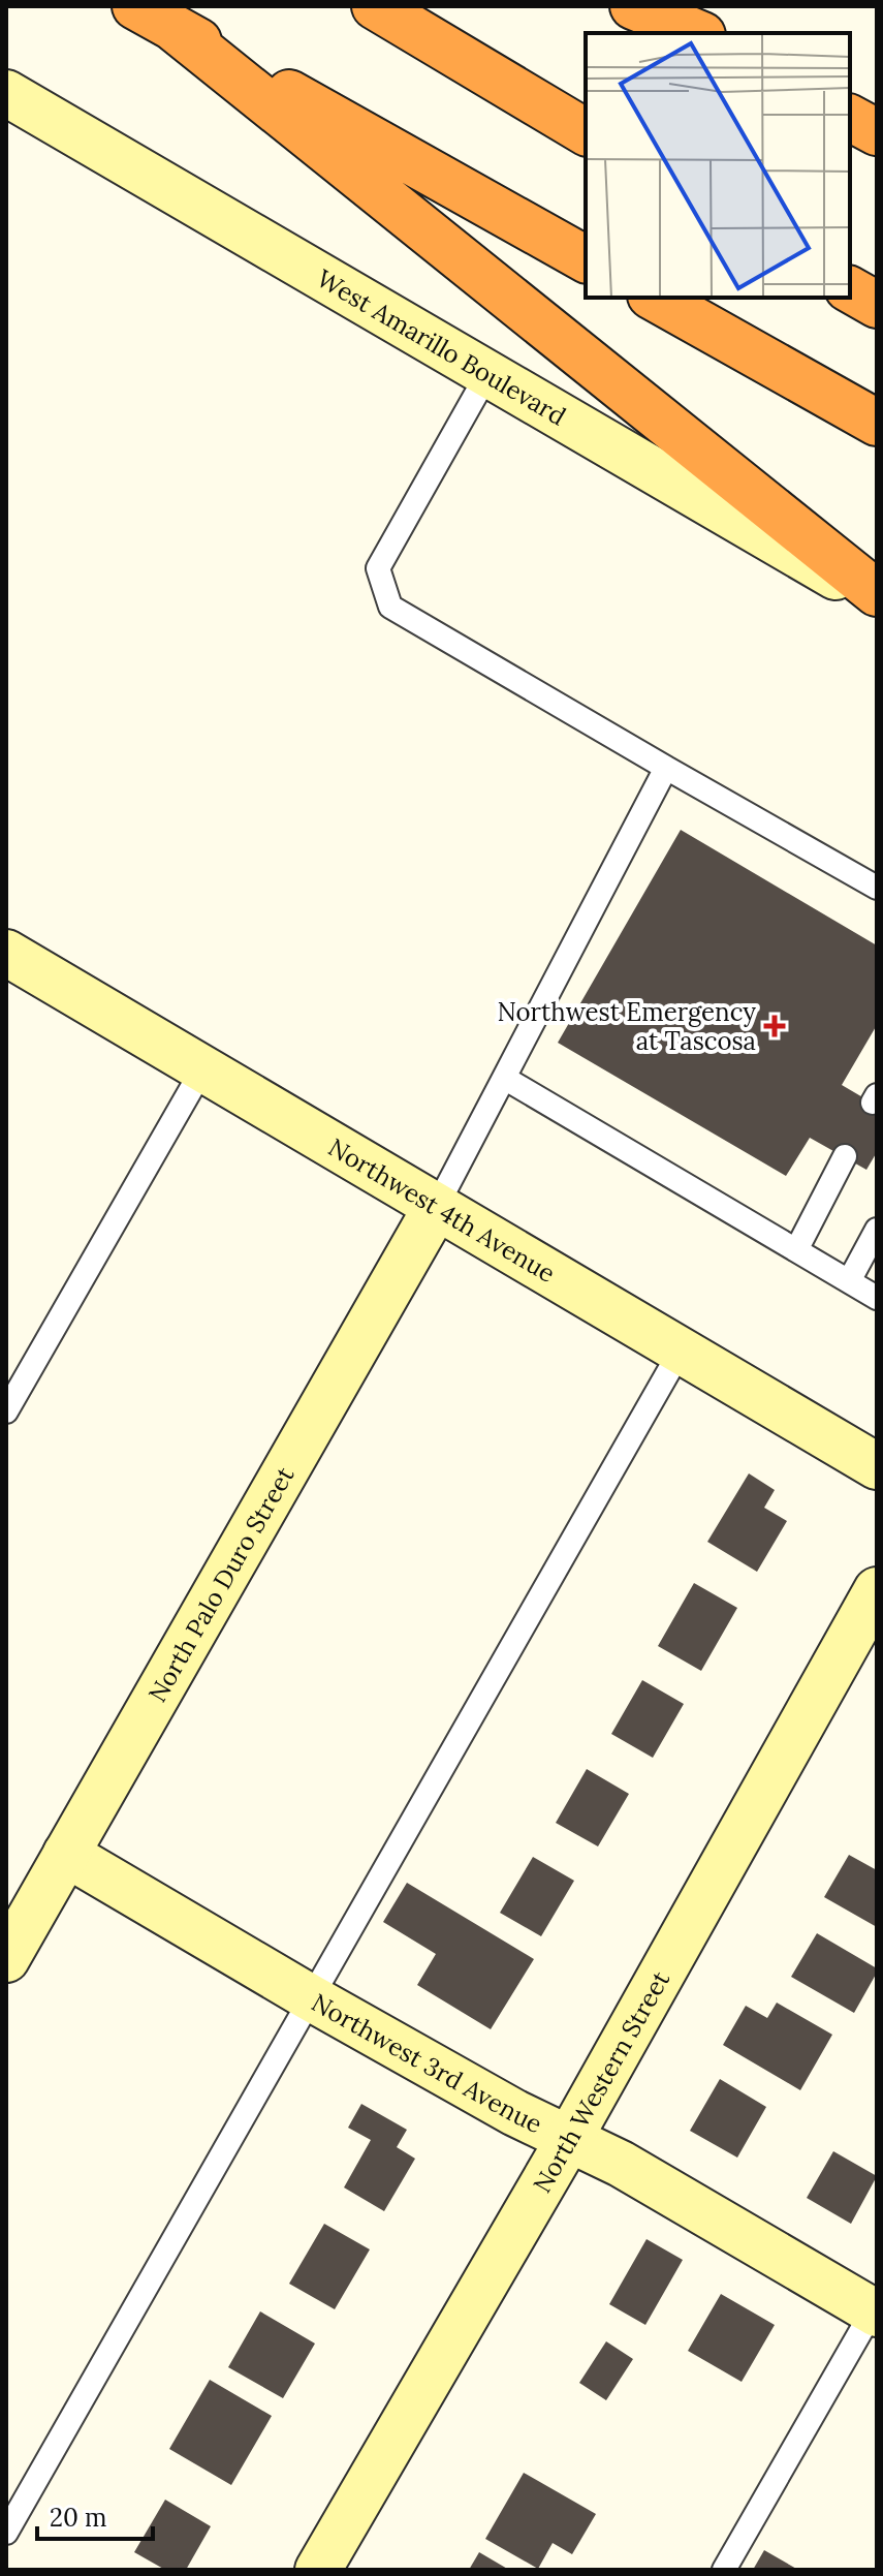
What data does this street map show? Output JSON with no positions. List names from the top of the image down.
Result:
{
  "streets": {
    "street": [
      "West Amarillo Boulevard",
      "Northwest 4th Avenue",
      "North Palo Duro Street",
      "Northwest 3rd Avenue",
      "North Western Street"
    ]
  },
  "crossings": [
    ["Northwest 4th Avenue", "North Palo Duro Street"],
    ["North Palo Duro Street", "Northwest 3rd Avenue"],
    ["Northwest 3rd Avenue", "North Western Street"]
  ],
  "places": {
    "health": ["Northwest Emergency at Tascosa"]
  },
  "scale_bar": "20 m"
}
